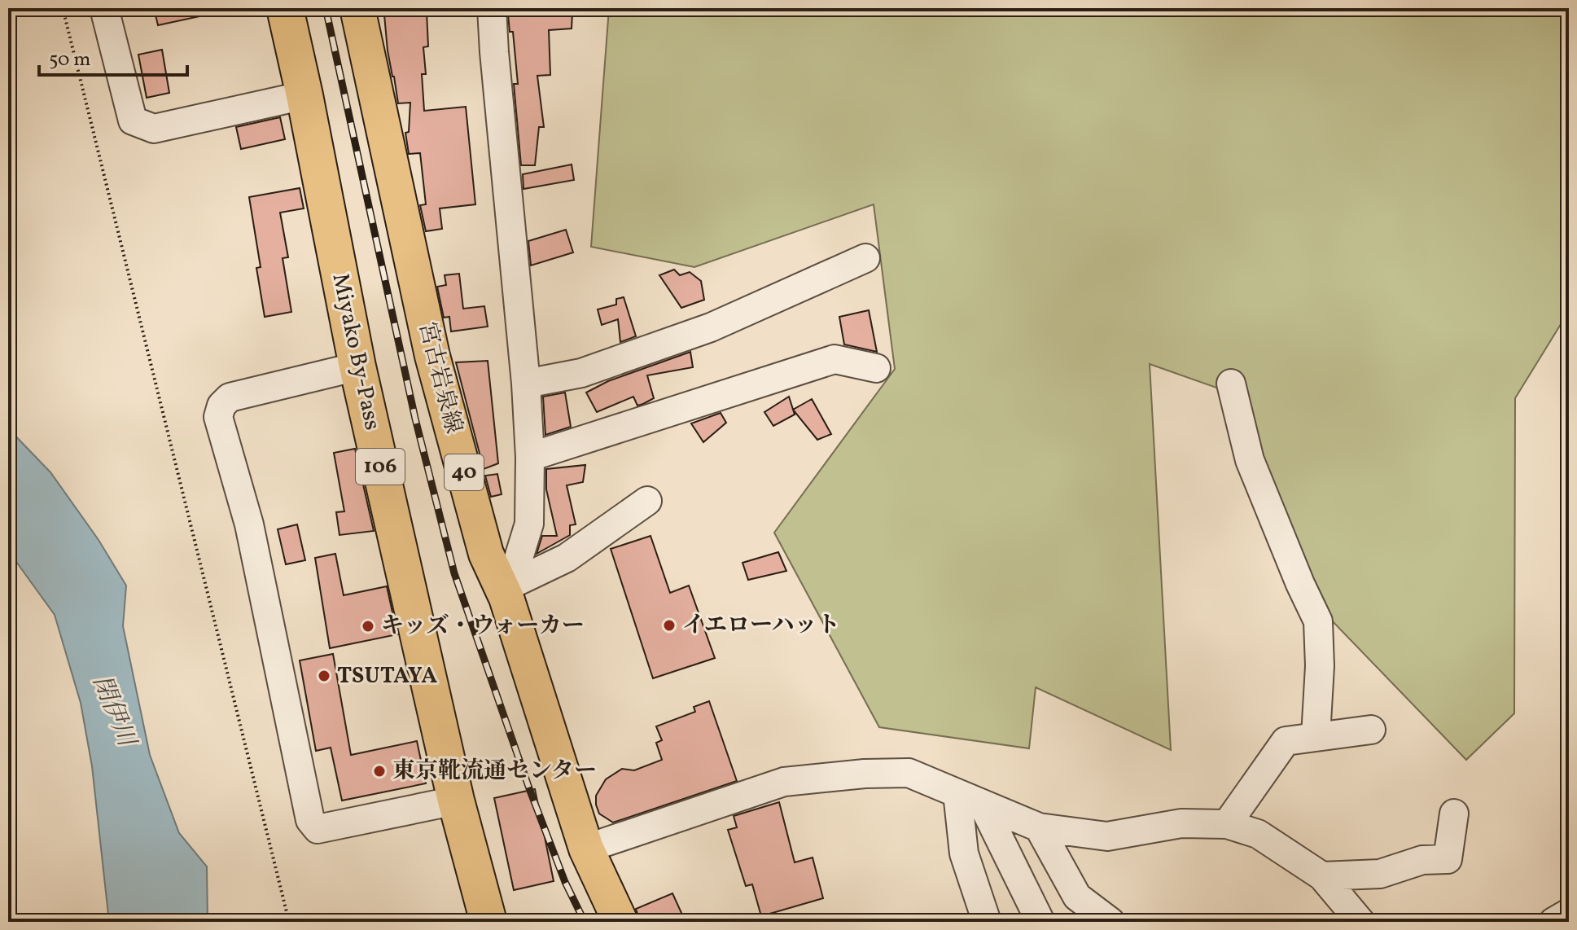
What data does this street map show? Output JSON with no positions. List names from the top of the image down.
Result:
{
  "streets": {
    "highway": ["Miyako By-Pass", "106"],
    "main road": ["宮古岩泉線", "40"]
  },
  "water": ["閉伊川"],
  "places": [
    "イエローハット",
    "キッズ・ウォーカー",
    "TSUTAYA",
    "東京靴流通センター"
  ],
  "scale_bar": "50 m"
}
